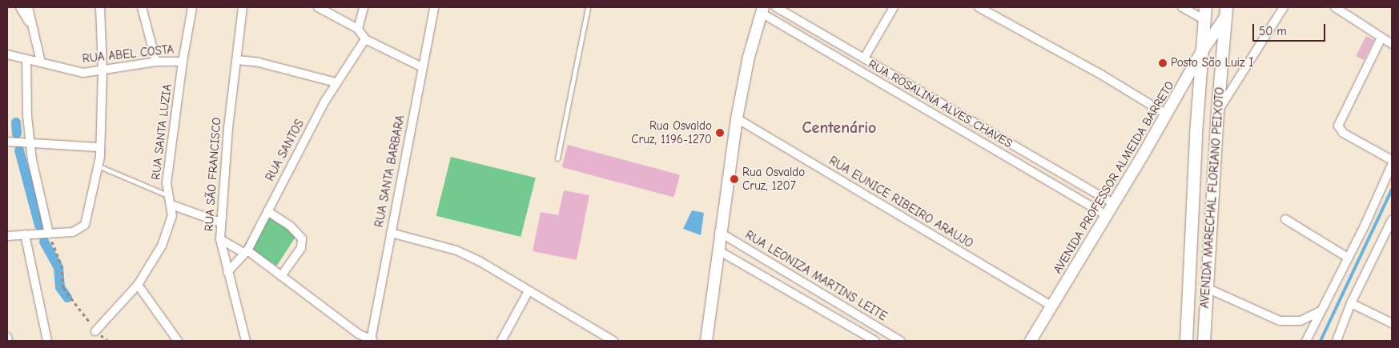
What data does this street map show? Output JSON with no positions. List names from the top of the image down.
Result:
{
  "streets": {
    "main road": ["AVENIDA PROFESSOR ALMEIDA BARRETO", "AVENIDA MARECHAL FLORIANO PEIXOTO"],
    "street": [
      "RUA ABEL COSTA",
      "RUA ROSALINA ALVES CHAVES",
      "RUA SANTA LUZIA",
      "RUA SANTOS",
      "RUA SANTA BARBARA",
      "RUA SÃO FRANCISCO",
      "RUA EUNICE RIBEIRO ARAUJO",
      "RUA LEONIZA MARTINS LEITE"
    ]
  },
  "crossings": [
    ["RUA ABEL COSTA", "RUA SANTA LUZIA"],
    ["RUA ROSALINA ALVES CHAVES", "AVENIDA PROFESSOR ALMEIDA BARRETO"],
    ["RUA SANTOS", "RUA SÃO FRANCISCO"],
    ["AVENIDA PROFESSOR ALMEIDA BARRETO", "AVENIDA MARECHAL FLORIANO PEIXOTO"],
    ["AVENIDA PROFESSOR ALMEIDA BARRETO", "RUA EUNICE RIBEIRO ARAUJO"]
  ],
  "districts": ["Centenário"],
  "places": ["Posto São Luiz I", "Rua Osvaldo Cruz, 1196-1270", "Rua Osvaldo Cruz, 1207"],
  "scale_bar": "50 m"
}
